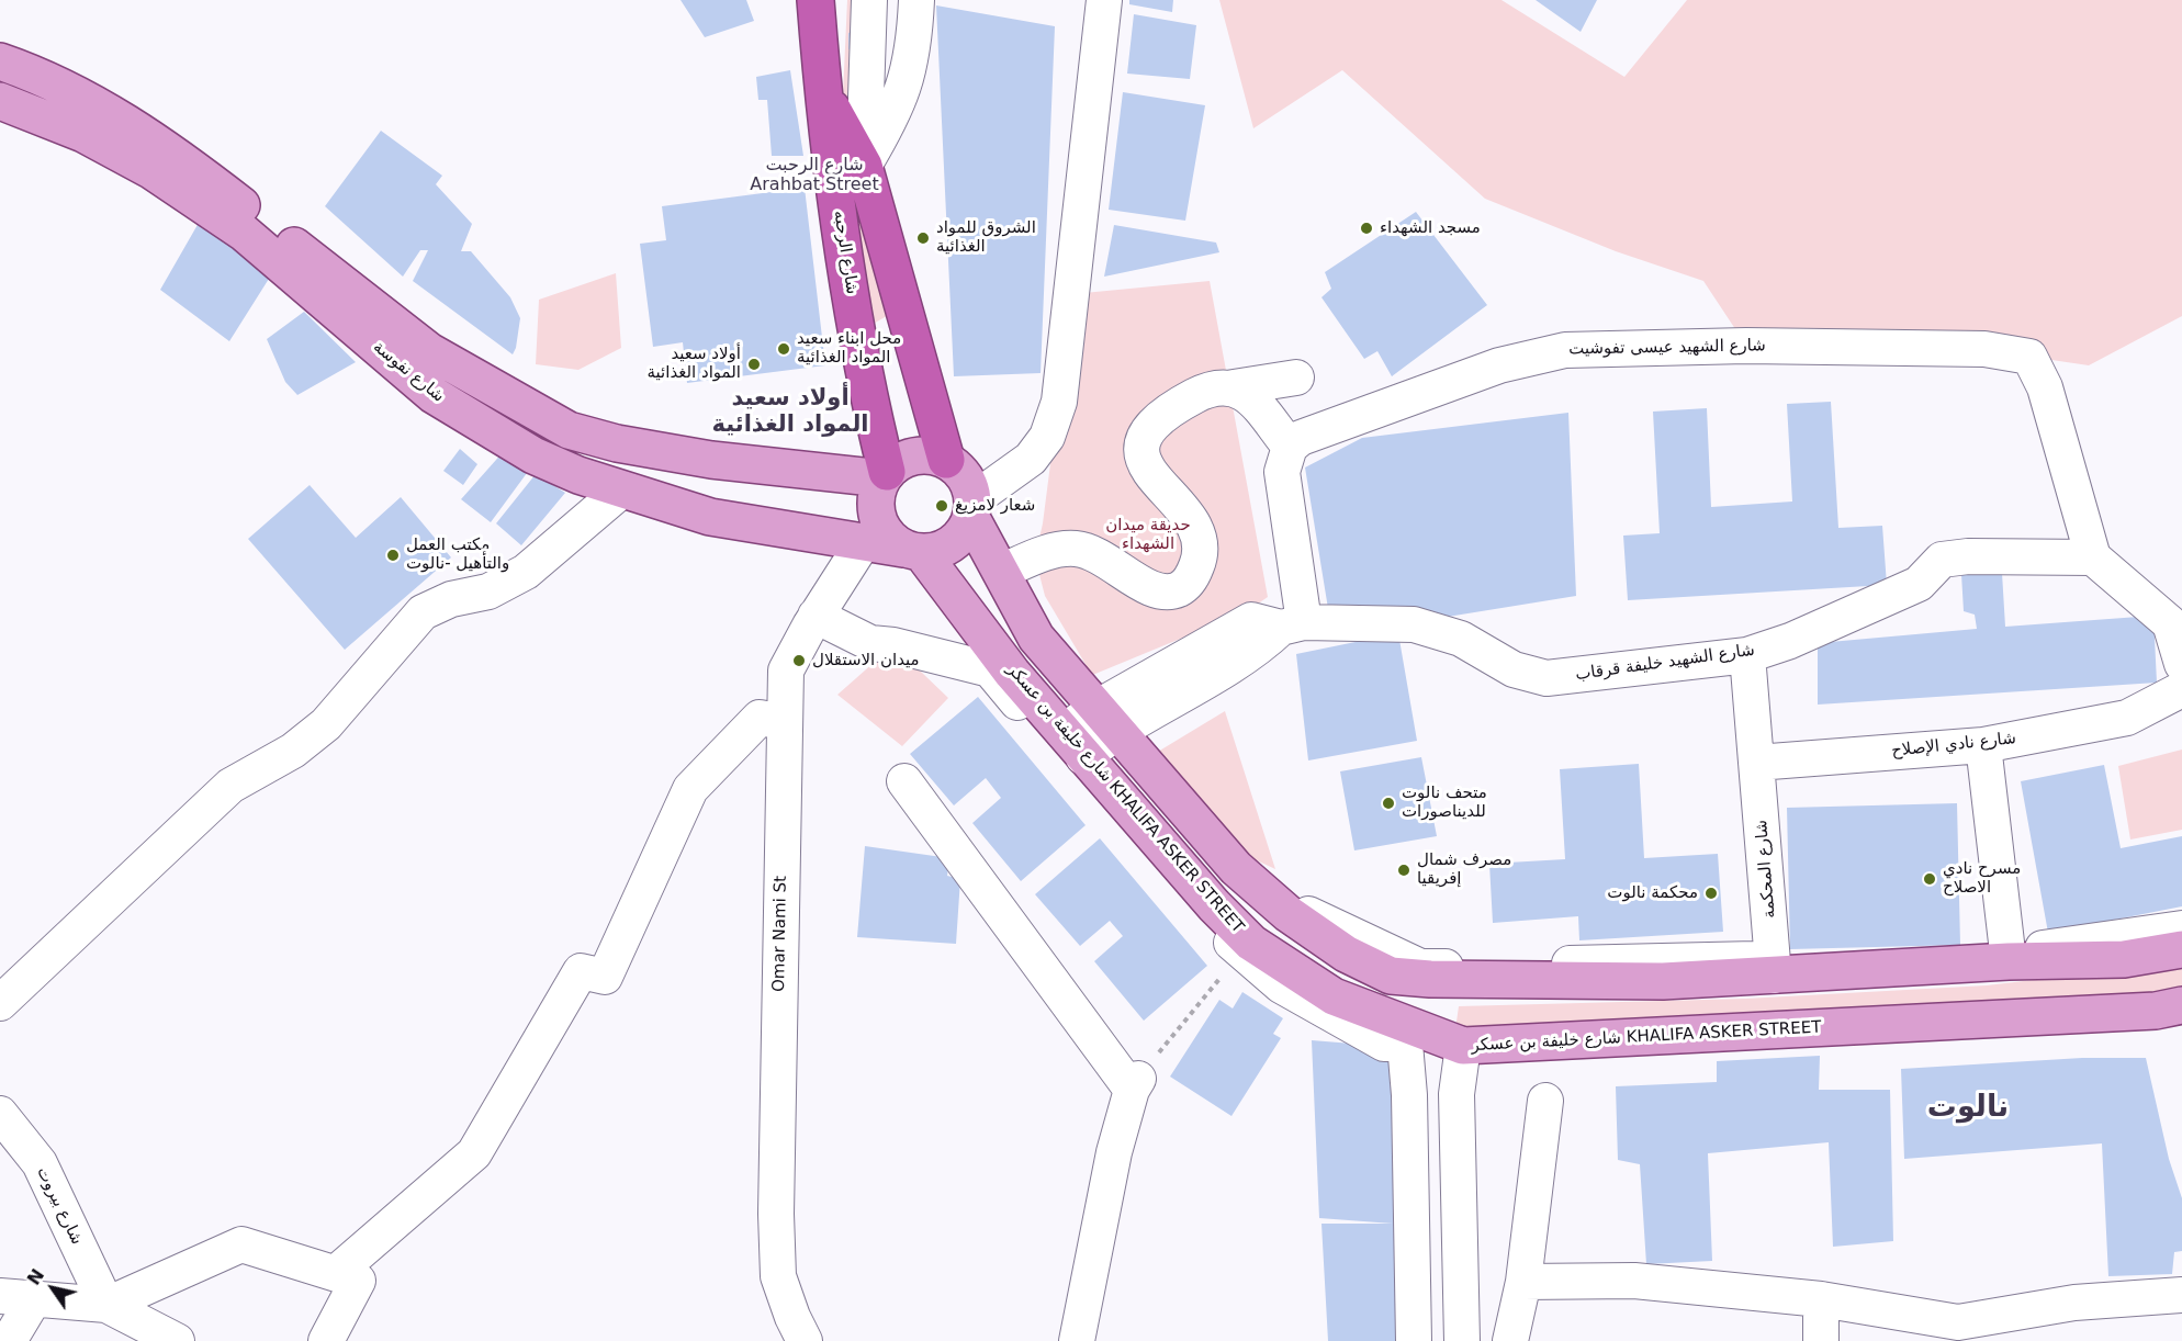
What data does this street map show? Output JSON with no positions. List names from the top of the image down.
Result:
{
  "streets": {
    "highway": ["شارع الرحبه"],
    "main road": ["شارع نفوسة", "شارع خليفة بن عسكر KHALIFA ASKER STREET"],
    "street": [
      "شارع الشهيد عيسى تفوشيت",
      "شارع الشهيد خليفة قرقاب",
      "شارع نادي الإصلاح",
      "شارع المحكمة",
      "Omar Nami St",
      "شارع بيروت"
    ]
  },
  "crossings": [
    ["شارع الرحبه", "شارع نفوسة"],
    ["شارع الرحبه", "شارع خليفة بن عسكر KHALIFA ASKER STREET"],
    ["شارع الشهيد عيسى تفوشيت", "شارع الشهيد خليفة قرقاب"],
    ["شارع نفوسة", "شارع خليفة بن عسكر KHALIFA ASKER STREET"],
    ["شارع نفوسة", "Omar Nami St"],
    ["شارع الشهيد خليفة قرقاب", "شارع المحكمة"],
    ["شارع نادي الإصلاح", "شارع المحكمة"]
  ],
  "districts": ["شارع الرحبت Arahbat Street", "أولاد سعيد المواد الغذائية", "نالوت"],
  "parks": ["حديقة ميدان الشهداء"],
  "places": [
    "مسجد الشهداء",
    "الشروق للمواد الغذائية",
    "محل ابناء سعيد المواد الغذائية",
    "أولاد سعيد المواد الغذائية",
    "شعار لامزيغ",
    "مكتب العمل والتأهيل -نالوت",
    "ميدان الاستقلال",
    "متحف نالوت للديناصورات",
    "مصرف شمال إفريقيا",
    "مسرح نادي الاصلاح",
    "محكمة نالوت"
  ],
  "north": "top left"
}
